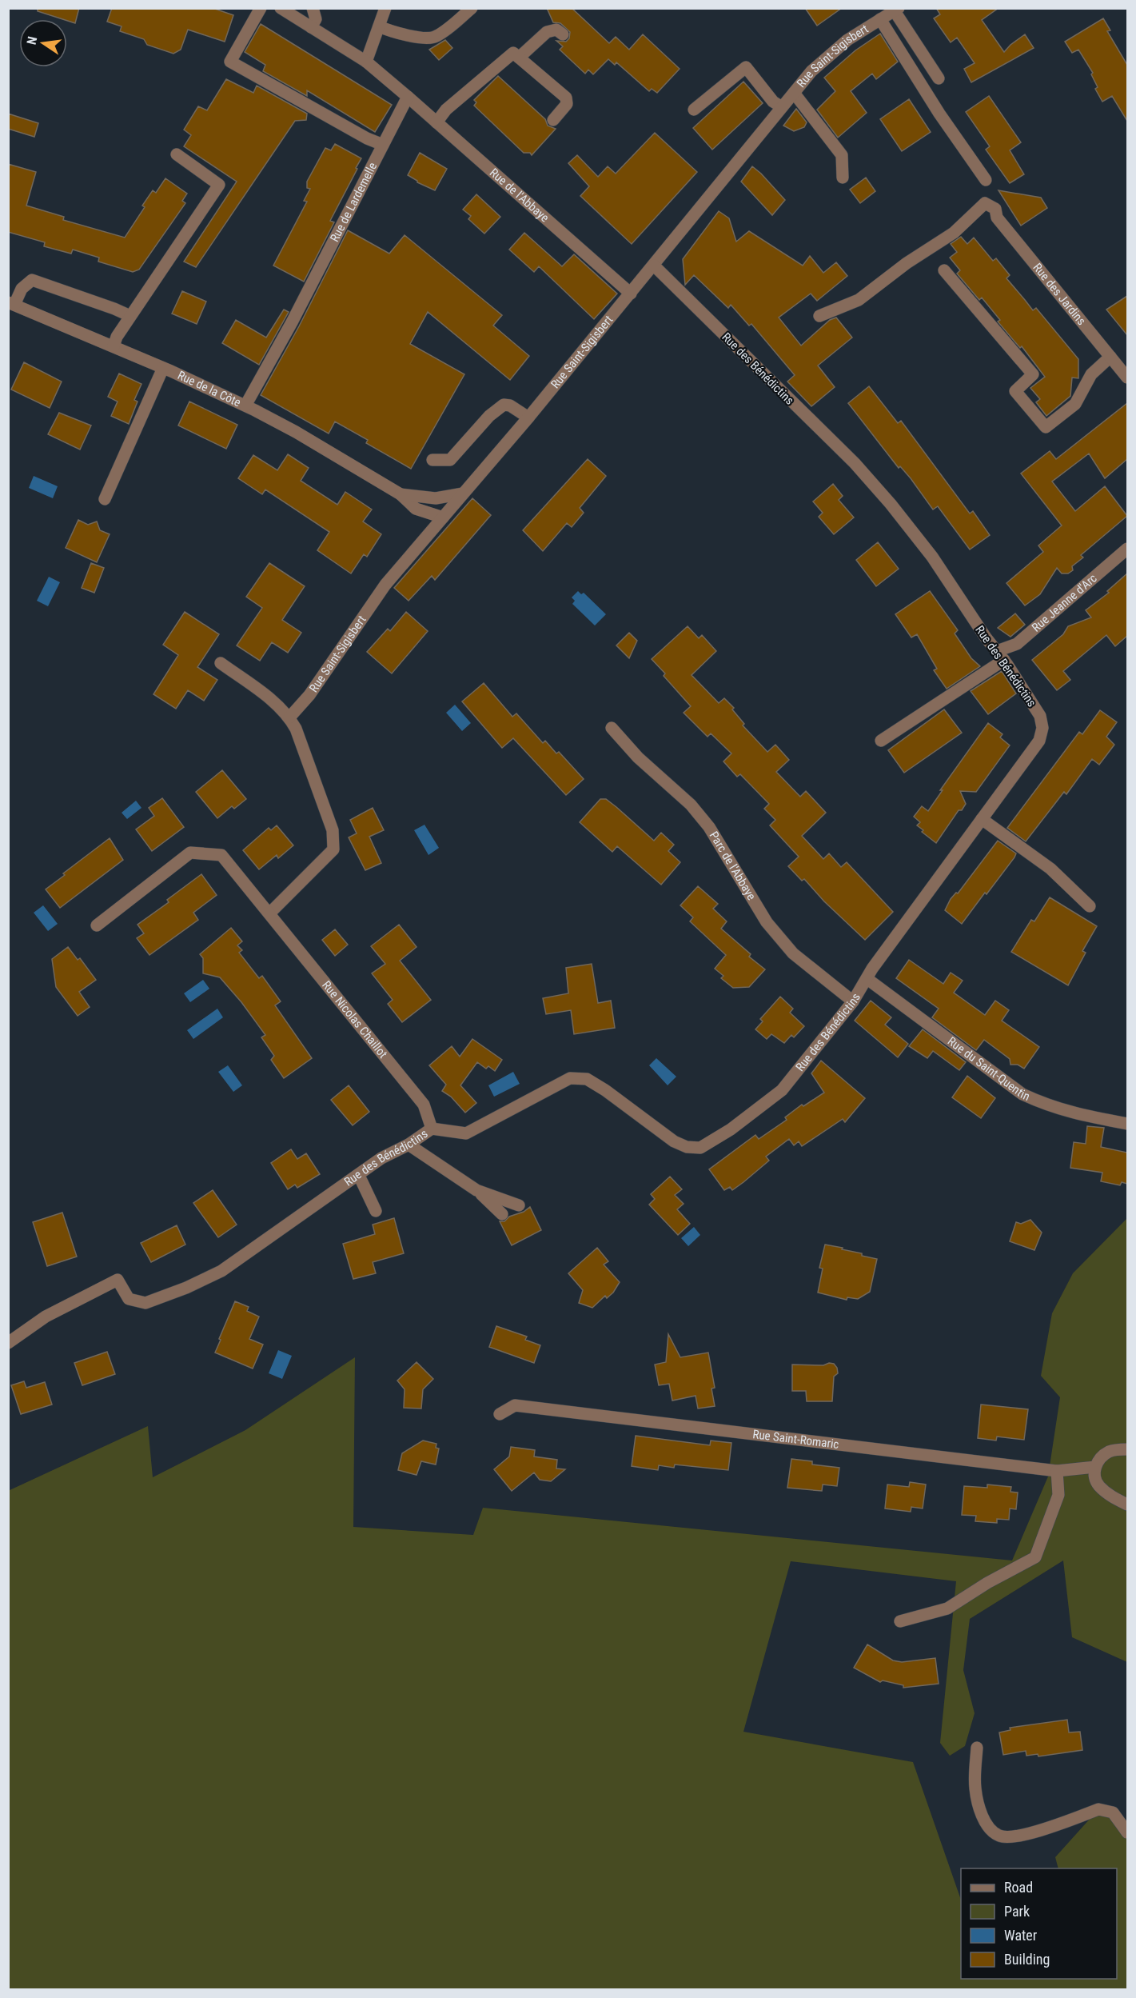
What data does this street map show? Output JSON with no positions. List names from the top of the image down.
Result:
{
  "streets": {
    "street": [
      "Rue Saint-Sigisbert",
      "Rue de l'Abbaye",
      "Rue de Lardemelle",
      "Rue des Jardins",
      "Rue des Bénédictins",
      "Rue de la Côte",
      "Rue Jeanne d'Arc",
      "Parc de l'Abbaye",
      "Rue Nicolas Chaillot",
      "Rue du Saint-Quentin",
      "Rue Saint-Romaric"
    ]
  },
  "crossings": [
    ["Rue Saint-Sigisbert", "Rue de l'Abbaye"],
    ["Rue Saint-Sigisbert", "Rue des Bénédictins"],
    ["Rue Saint-Sigisbert", "Rue de la Côte"],
    ["Rue de l'Abbaye", "Rue de Lardemelle"],
    ["Rue de Lardemelle", "Rue de la Côte"],
    ["Rue des Bénédictins", "Rue Jeanne d'Arc"],
    ["Rue des Bénédictins", "Parc de l'Abbaye"],
    ["Rue des Bénédictins", "Rue Nicolas Chaillot"],
    ["Rue des Bénédictins", "Rue du Saint-Quentin"]
  ],
  "legend": [
    "Road",
    "Park",
    "Water",
    "Building"
  ],
  "north": "left"
}
